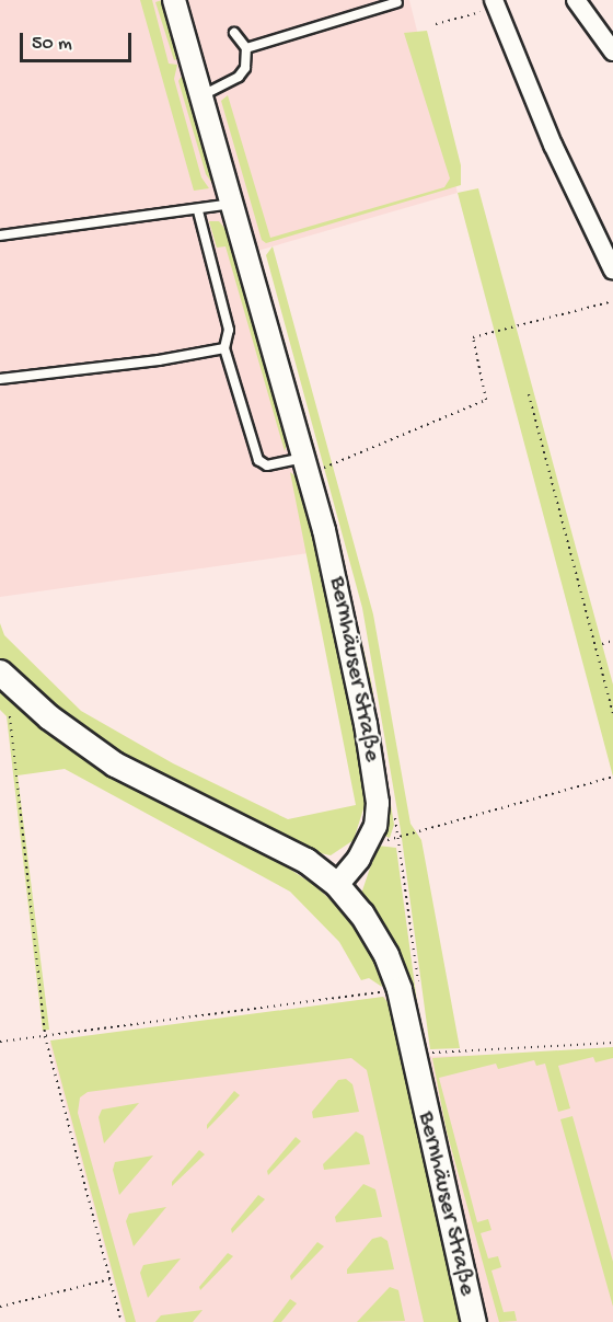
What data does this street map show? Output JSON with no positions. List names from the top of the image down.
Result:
{
  "streets": {
    "main road": ["Bernhäuser Straße"]
  },
  "scale_bar": "50 m"
}
